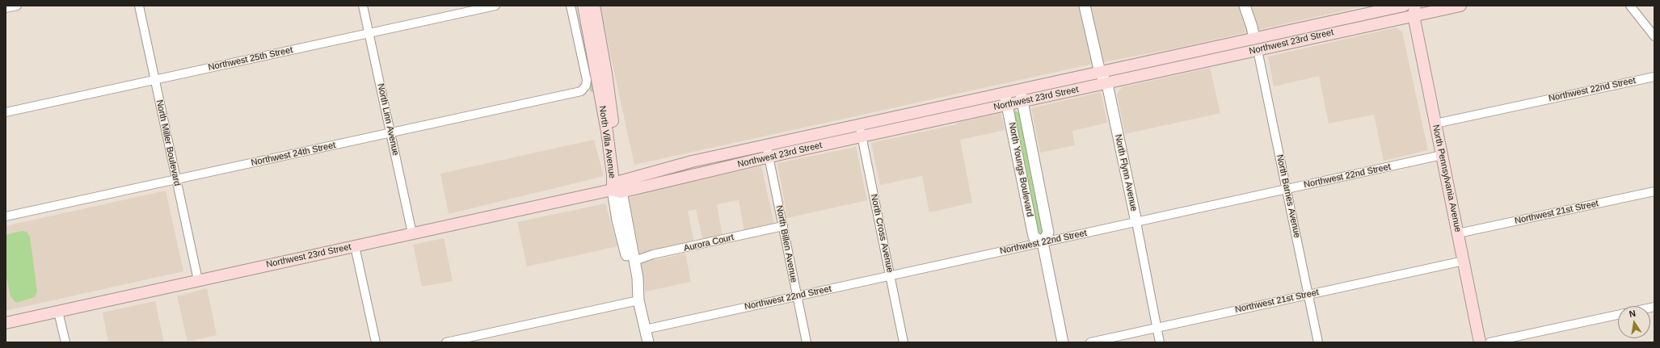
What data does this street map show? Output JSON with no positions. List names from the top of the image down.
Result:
{
  "streets": {
    "main road": ["Northwest 23rd Street", "North Villa Avenue", "North Pennsylvania Avenue"],
    "street": [
      "Northwest 25th Street",
      "Northwest 22nd Street",
      "North Linn Avenue",
      "North Miller Boulevard",
      "Northwest 24th Street",
      "North Youngs Boulevard",
      "North Flynn Avenue",
      "North Barnes Avenue",
      "Northwest 21st Street",
      "North Cross Avenue",
      "Aurora Court",
      "North Billen Avenue"
    ]
  },
  "crossings": [
    ["Northwest 23rd Street", "North Linn Avenue"],
    ["Northwest 23rd Street", "North Villa Avenue"],
    ["Northwest 23rd Street", "North Miller Boulevard"],
    ["Northwest 23rd Street", "North Youngs Boulevard"],
    ["Northwest 23rd Street", "North Flynn Avenue"],
    ["Northwest 23rd Street", "North Pennsylvania Avenue"],
    ["Northwest 23rd Street", "North Barnes Avenue"],
    ["Northwest 23rd Street", "North Cross Avenue"],
    ["Northwest 23rd Street", "North Billen Avenue"],
    ["Northwest 25th Street", "North Linn Avenue"],
    ["Northwest 25th Street", "North Miller Boulevard"],
    ["Northwest 22nd Street", "North Villa Avenue"],
    ["Northwest 22nd Street", "North Youngs Boulevard"],
    ["Northwest 22nd Street", "North Flynn Avenue"],
    ["Northwest 22nd Street", "North Pennsylvania Avenue"],
    ["Northwest 22nd Street", "North Barnes Avenue"],
    ["Northwest 22nd Street", "North Cross Avenue"],
    ["Northwest 22nd Street", "North Billen Avenue"],
    ["North Linn Avenue", "Northwest 24th Street"],
    ["North Villa Avenue", "Aurora Court"],
    ["North Miller Boulevard", "Northwest 24th Street"],
    ["North Flynn Avenue", "Northwest 21st Street"],
    ["North Pennsylvania Avenue", "Northwest 21st Street"],
    ["North Barnes Avenue", "Northwest 21st Street"],
    ["Aurora Court", "North Billen Avenue"]
  ],
  "north": "top"
}
